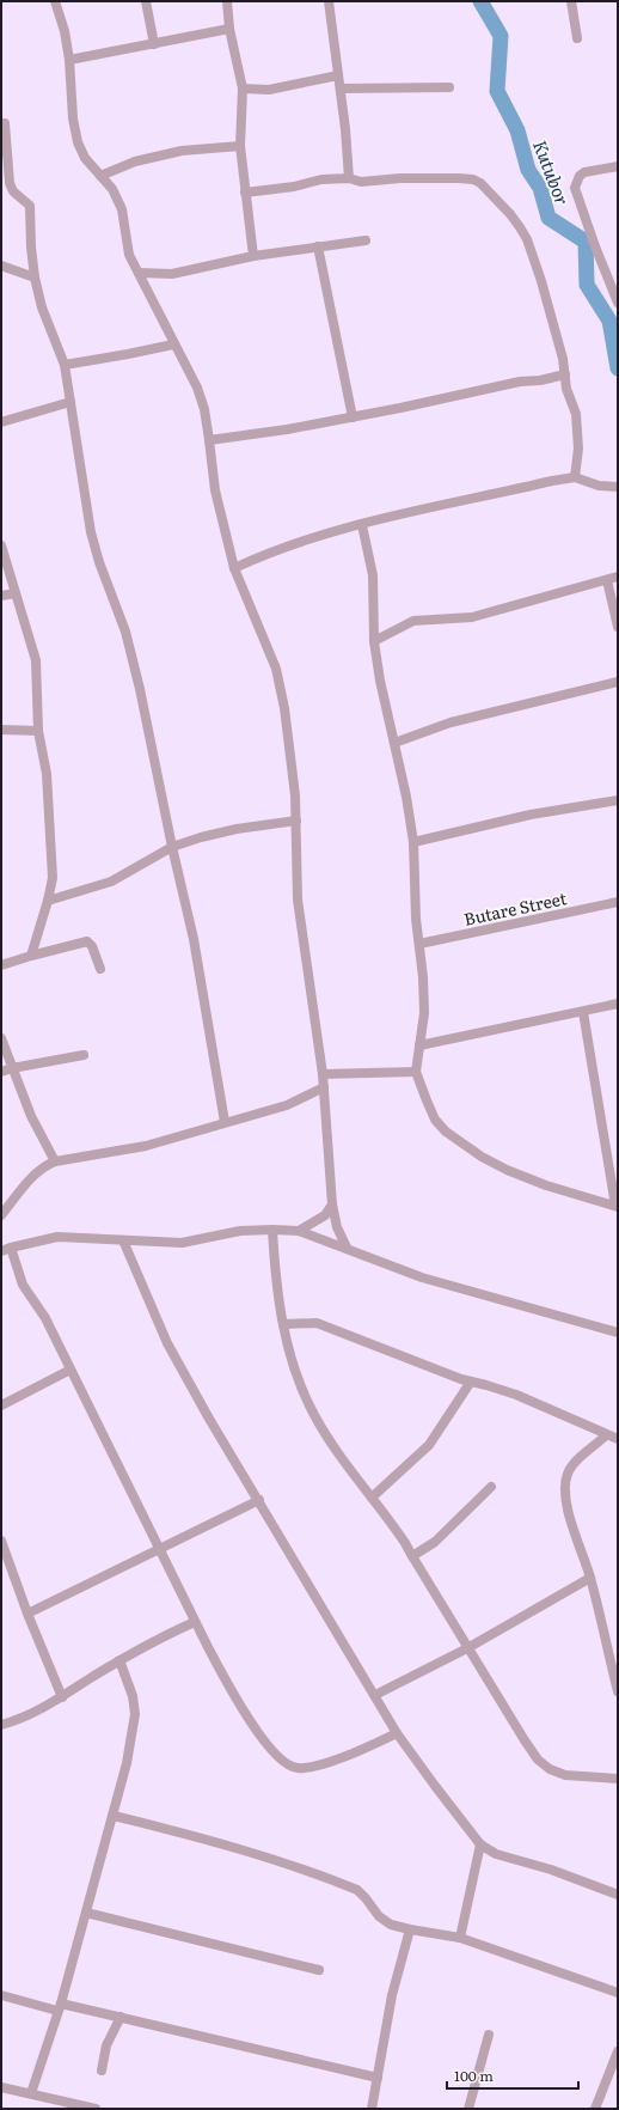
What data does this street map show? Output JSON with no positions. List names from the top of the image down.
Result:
{
  "streets": {
    "street": ["Butare Street"]
  },
  "water": ["Kutubor"],
  "scale_bar": "100 m"
}
